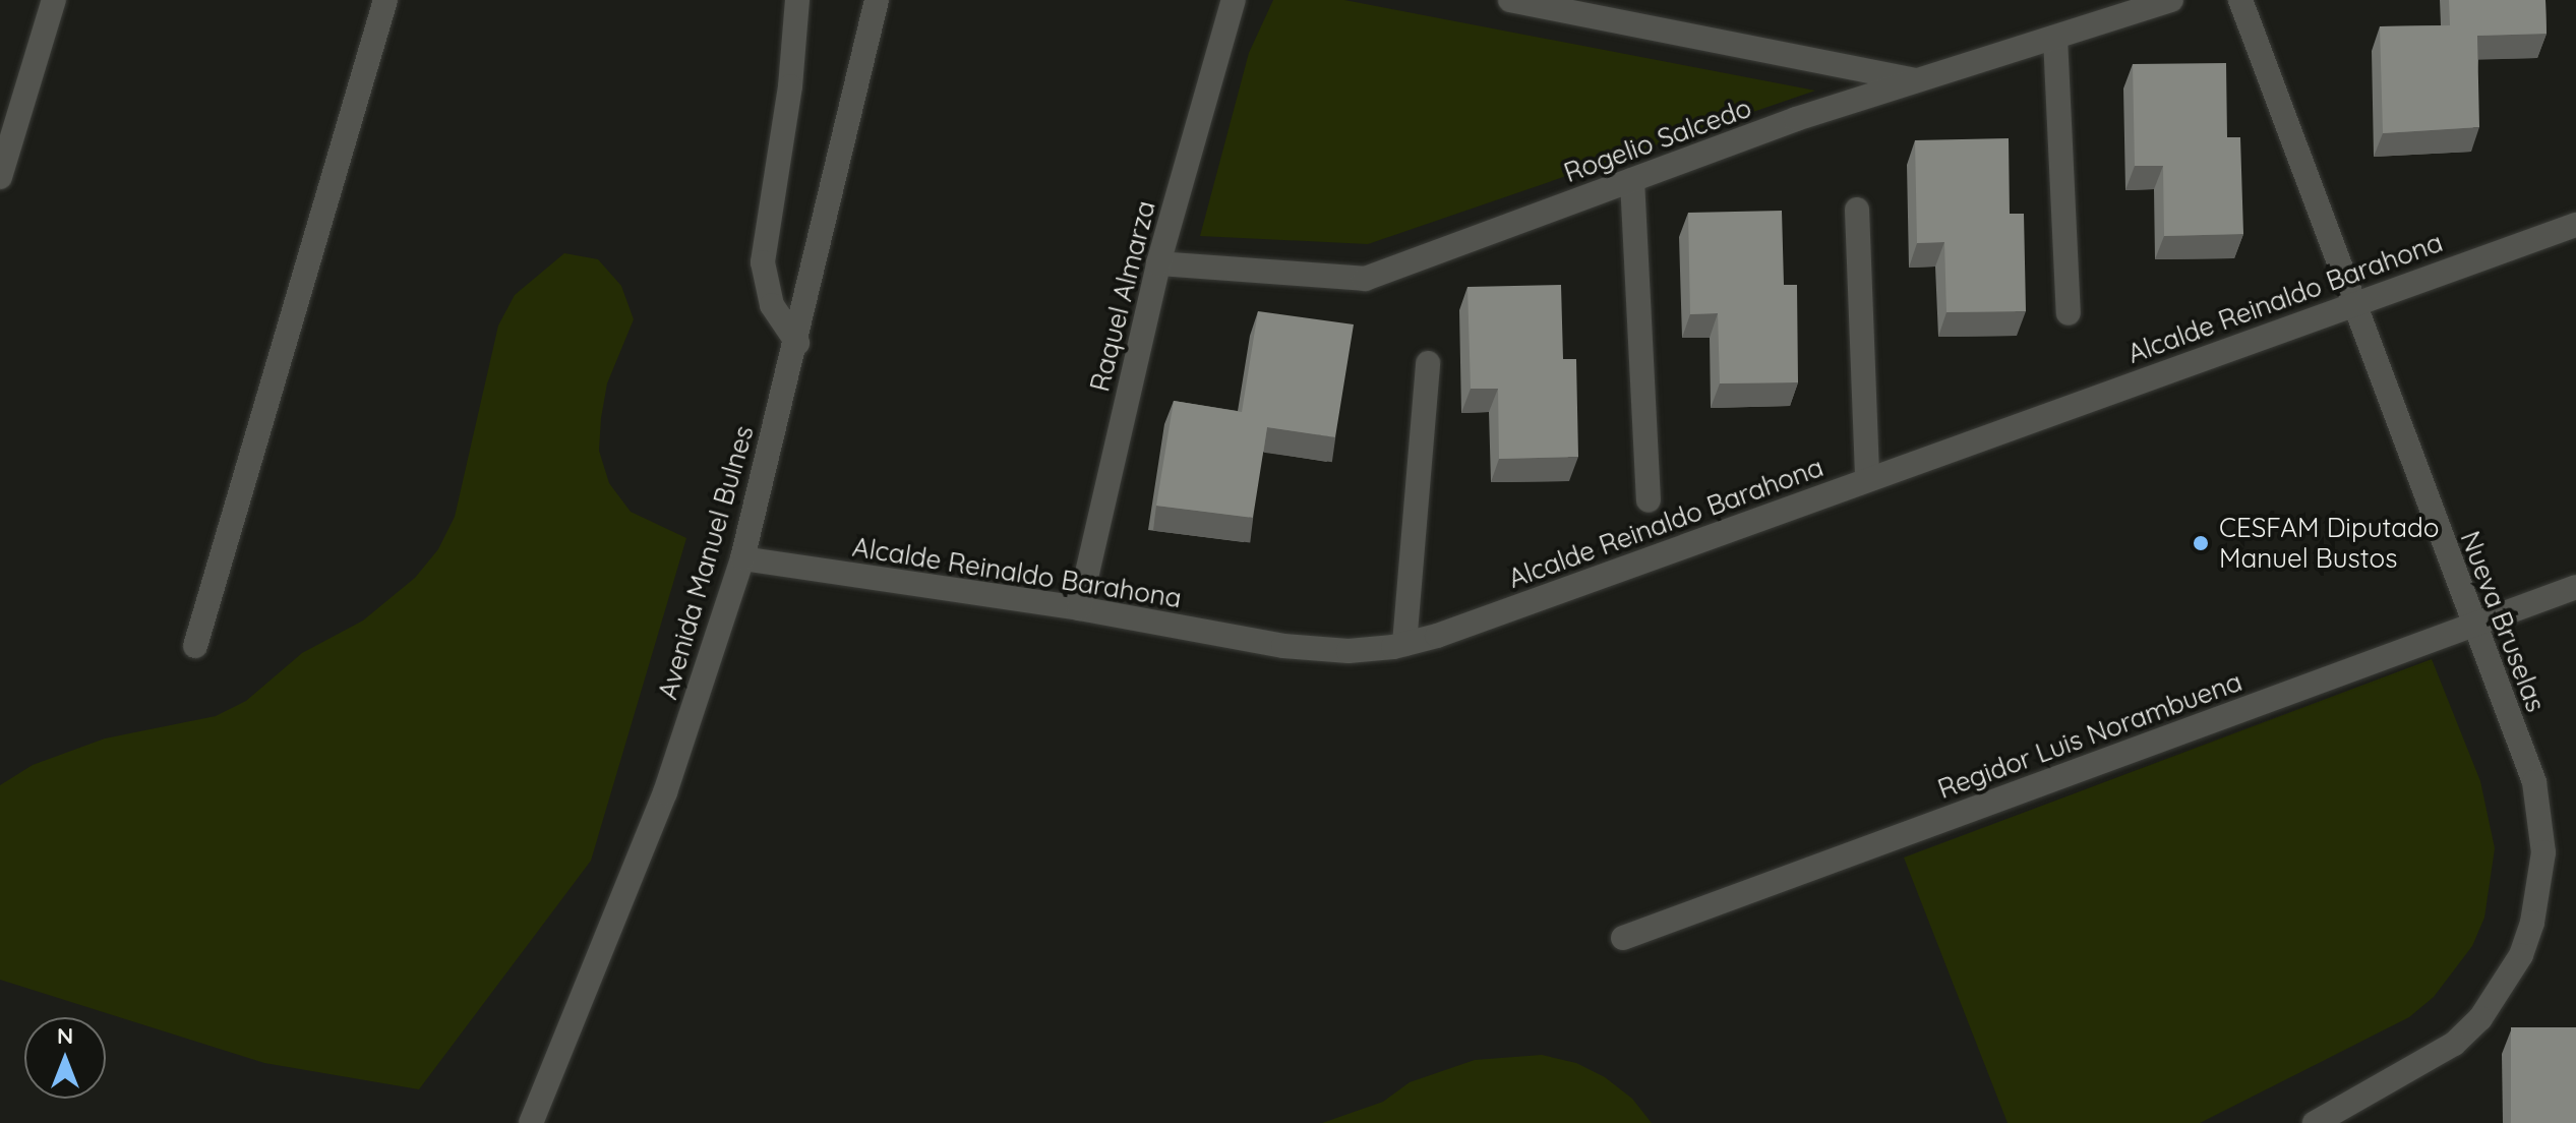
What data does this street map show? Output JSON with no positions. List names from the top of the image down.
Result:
{
  "streets": {
    "street": [
      "Rogelio Salcedo",
      "Raquel Almarza",
      "Alcalde Reinaldo Barahona",
      "Avenida Manuel Bulnes",
      "Nueva Bruselas",
      "Regidor Luis Norambuena"
    ]
  },
  "crossings": [
    ["Rogelio Salcedo", "Raquel Almarza"],
    ["Raquel Almarza", "Alcalde Reinaldo Barahona"],
    ["Alcalde Reinaldo Barahona", "Avenida Manuel Bulnes"],
    ["Alcalde Reinaldo Barahona", "Nueva Bruselas"],
    ["Nueva Bruselas", "Regidor Luis Norambuena"]
  ],
  "places": ["CESFAM Diputado Manuel Bustos"],
  "north": "top"
}
